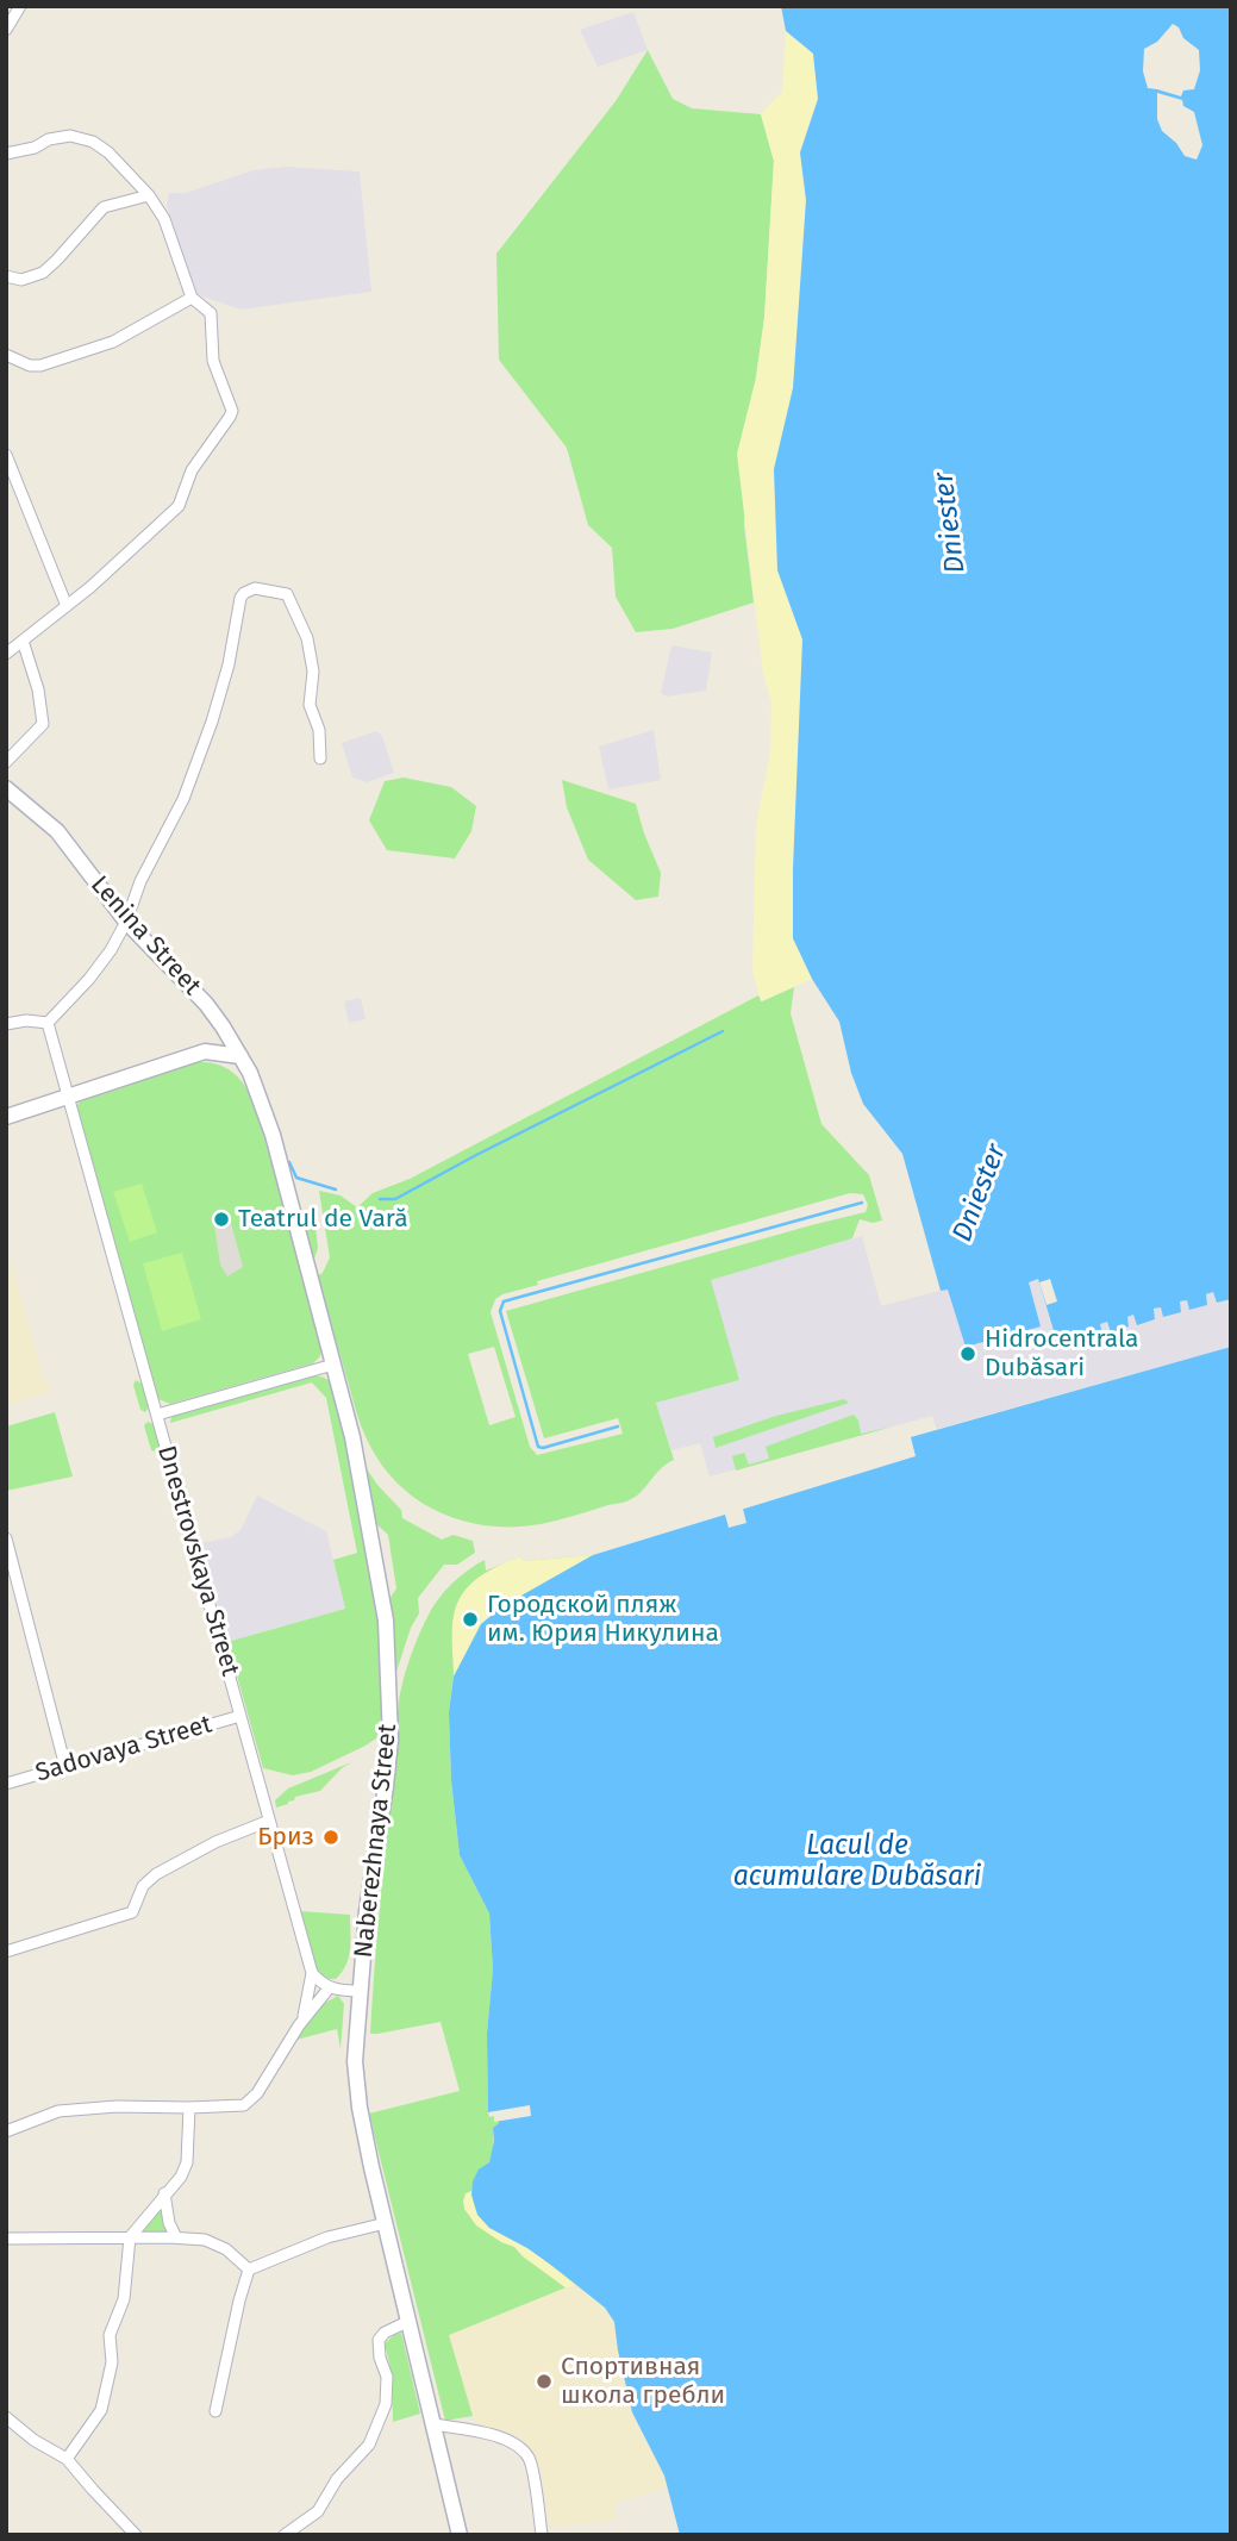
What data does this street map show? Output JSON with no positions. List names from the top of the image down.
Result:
{
  "streets": {
    "street": [
      "Lenina Street",
      "Dnestrovskaya Street",
      "Sadovaya Street",
      "Naberezhnaya Street"
    ]
  },
  "crossings": [
    ["Lenina Street", "Naberezhnaya Street"],
    ["Dnestrovskaya Street", "Sadovaya Street"]
  ],
  "water": ["Dniester", "Lacul de acumulare Dubăsari"],
  "places": [
    "Teatrul de Vară",
    "Hidrocentrala Dubăsari",
    "Городской пляж им. Юрия Никулина",
    "Бриз",
    "Спортивная школа гребли"
  ]
}
